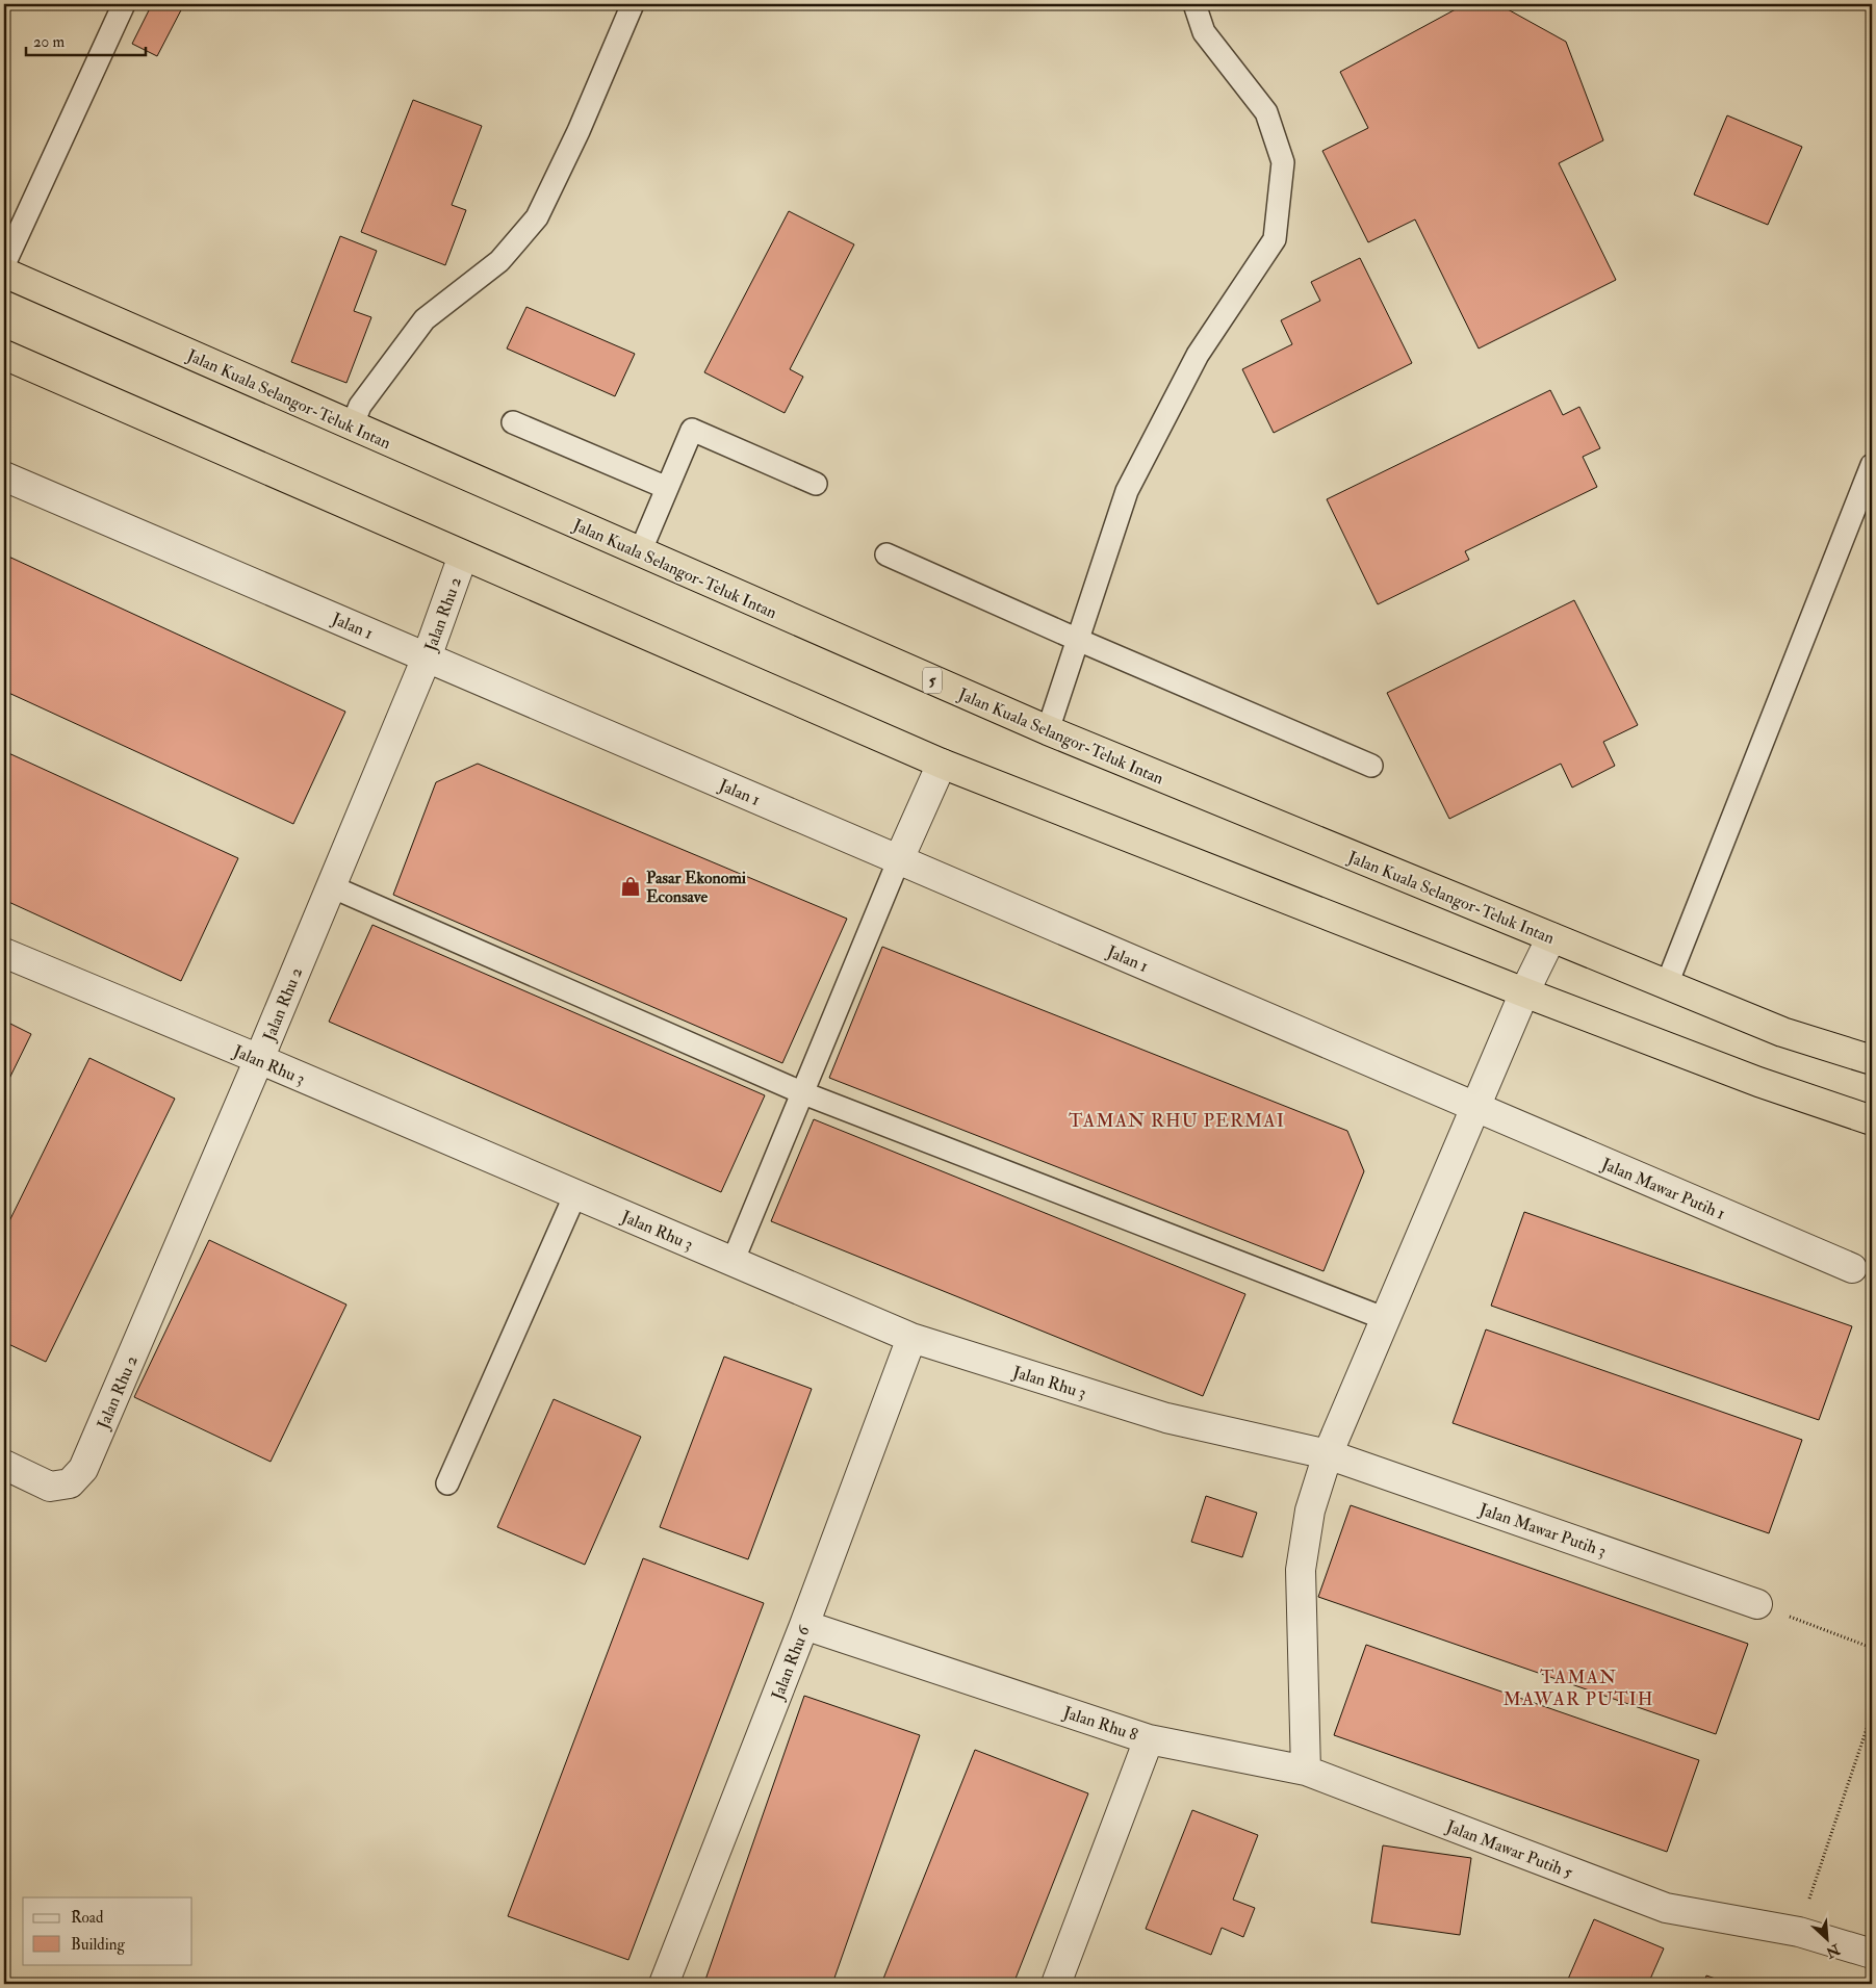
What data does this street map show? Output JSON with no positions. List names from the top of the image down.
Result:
{
  "streets": {
    "highway": ["Jalan Kuala Selangor-Teluk Intan", "5"],
    "street": [
      "Jalan Rhu 2",
      "Jalan 1",
      "Jalan Rhu 3",
      "Jalan Mawar Putih 1",
      "Jalan Mawar Putih 3",
      "Jalan Rhu 6",
      "Jalan Rhu 8",
      "Jalan Mawar Putih 5"
    ]
  },
  "crossings": [
    ["Jalan Rhu 2", "Jalan 1"],
    ["Jalan Rhu 2", "Jalan Rhu 3"],
    ["Jalan 1", "Jalan Mawar Putih 1"],
    ["Jalan Rhu 3", "Jalan Mawar Putih 3"],
    ["Jalan Rhu 3", "Jalan Rhu 6"],
    ["Jalan Rhu 6", "Jalan Rhu 8"],
    ["Jalan Rhu 8", "Jalan Mawar Putih 5"]
  ],
  "districts": ["TAMAN RHU PERMAI", "TAMAN MAWAR PUTIH"],
  "places": {
    "shop": ["Pasar Ekonomi Econsave"]
  },
  "legend": ["Road", "Building"],
  "scale_bar": "20 m",
  "north": "bottom right"
}
